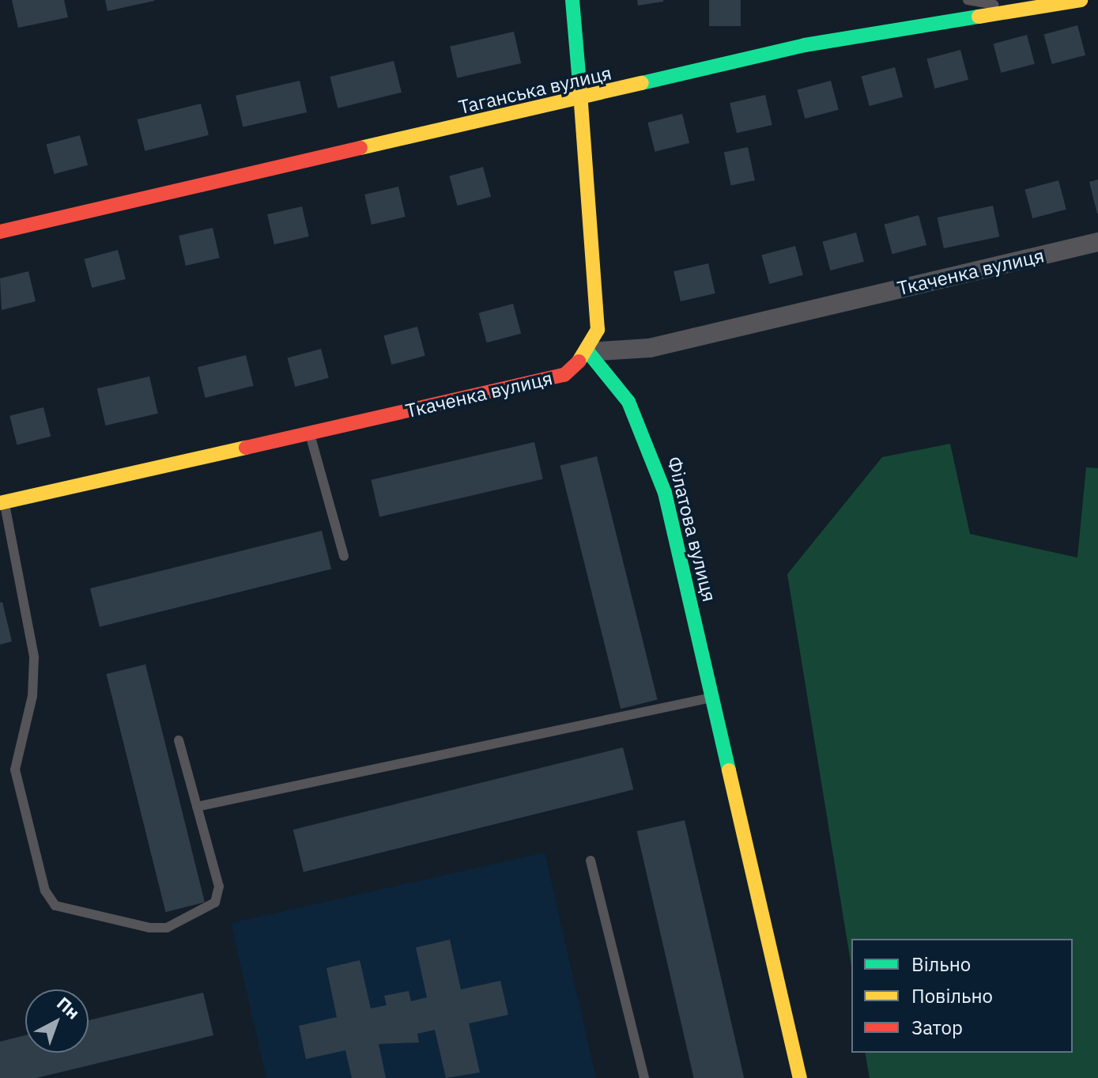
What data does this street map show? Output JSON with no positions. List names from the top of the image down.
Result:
{
  "streets": {
    "street": ["Таганська вулиця", "Ткаченка вулиця", "Філатова вулиця"]
  },
  "crossings": [
    ["Ткаченка вулиця", "Філатова вулиця"]
  ],
  "legend": ["Вільно", "Повільно", "Затор"],
  "north": "top right"
}
